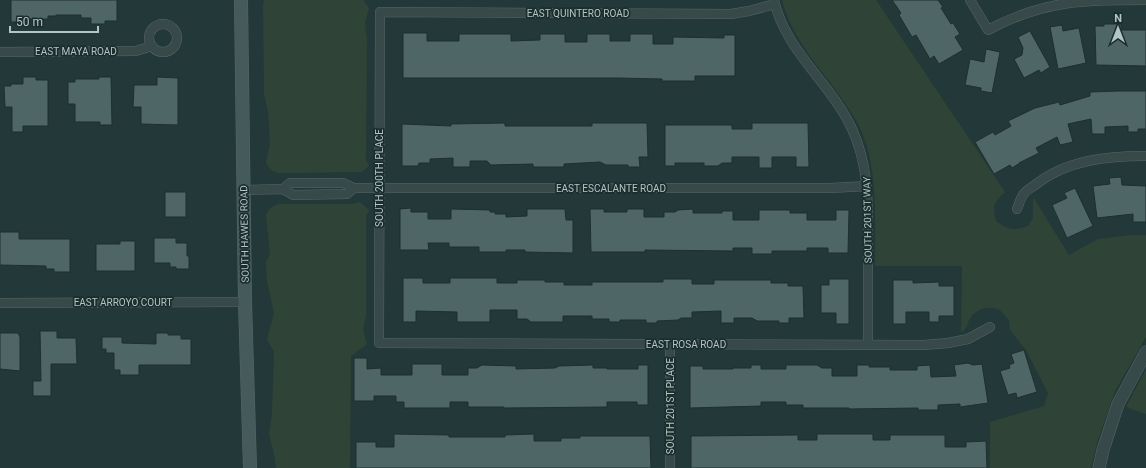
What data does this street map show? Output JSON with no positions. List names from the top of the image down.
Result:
{
  "streets": {
    "main road": ["SOUTH HAWES ROAD"],
    "street": [
      "EAST QUINTERO ROAD",
      "EAST MAYA ROAD",
      "SOUTH 200TH PLACE",
      "EAST ESCALANTE ROAD",
      "SOUTH 201ST WAY",
      "EAST ARROYO COURT",
      "EAST ROSA ROAD",
      "SOUTH 201ST PLACE"
    ]
  },
  "crossings": [
    ["EAST QUINTERO ROAD", "SOUTH 200TH PLACE"],
    ["EAST QUINTERO ROAD", "SOUTH 201ST WAY"],
    ["SOUTH 200TH PLACE", "EAST ESCALANTE ROAD"],
    ["SOUTH 200TH PLACE", "EAST ROSA ROAD"],
    ["EAST ESCALANTE ROAD", "SOUTH 201ST WAY"],
    ["EAST ESCALANTE ROAD", "SOUTH HAWES ROAD"],
    ["SOUTH 201ST WAY", "EAST ROSA ROAD"],
    ["SOUTH HAWES ROAD", "EAST ARROYO COURT"],
    ["EAST ROSA ROAD", "SOUTH 201ST PLACE"]
  ],
  "scale_bar": "50 m",
  "north": "top"
}
